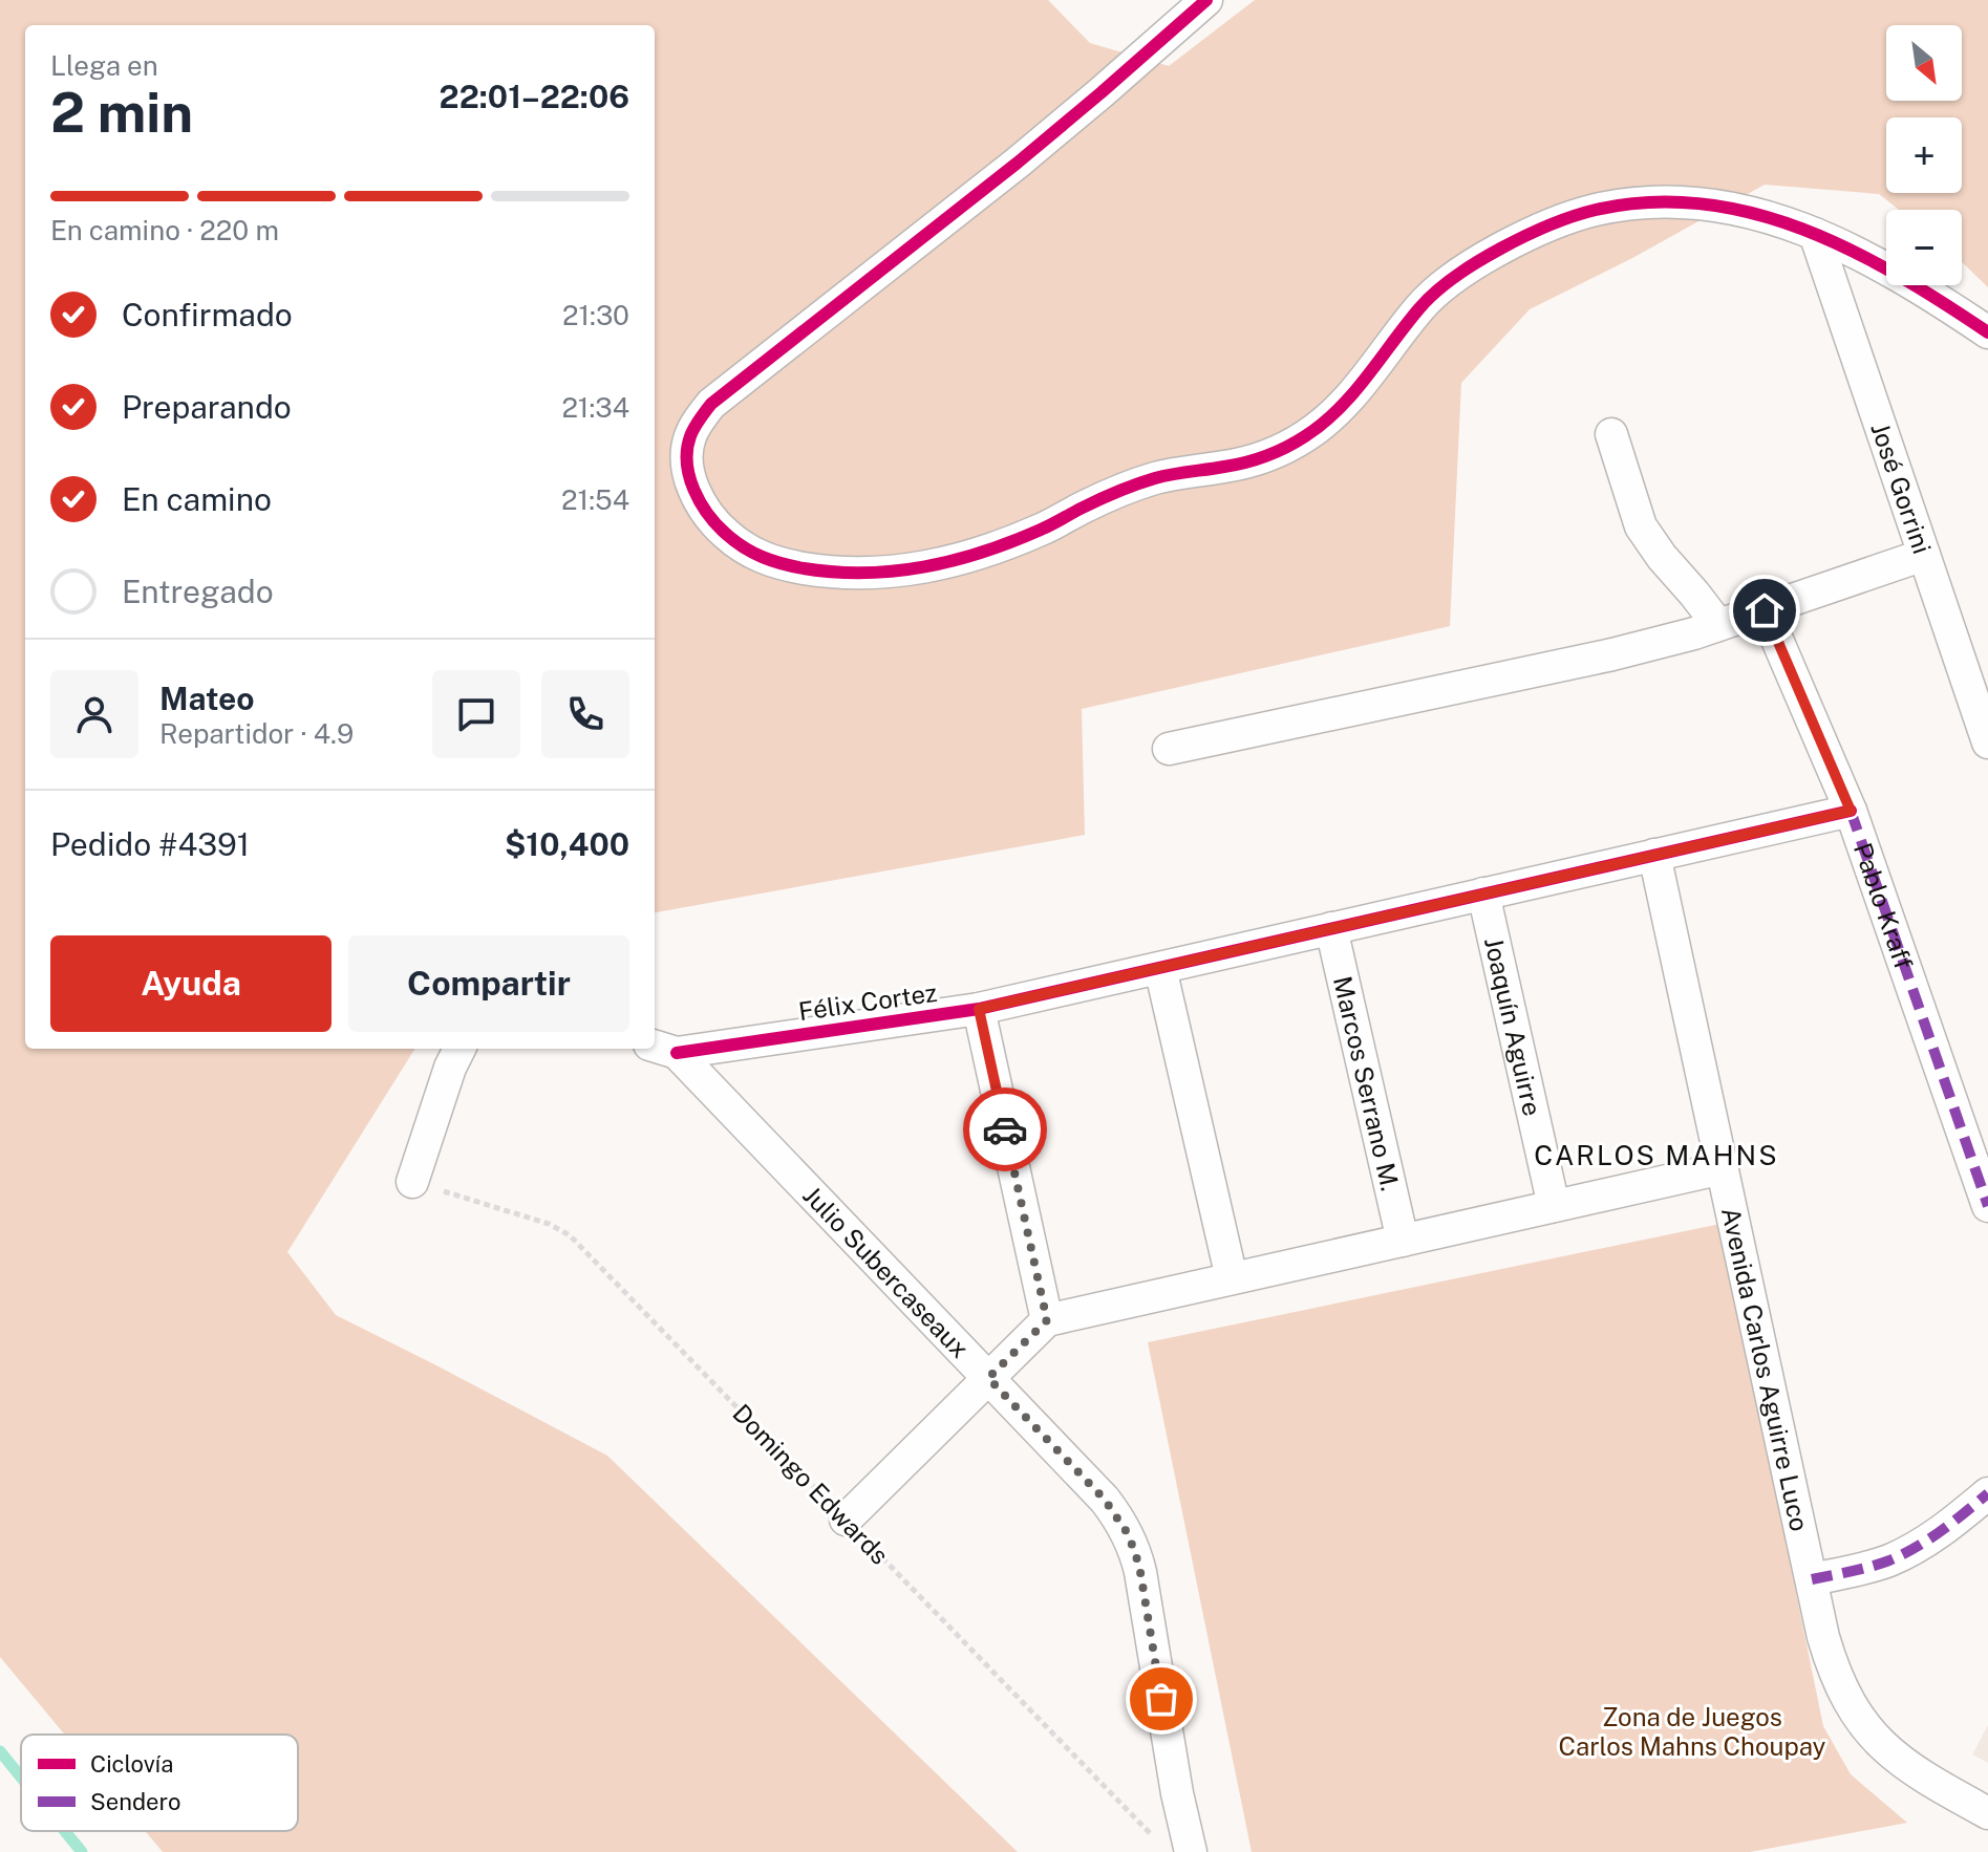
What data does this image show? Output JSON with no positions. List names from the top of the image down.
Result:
{
  "streets": {
    "street": [
      "José Gorrini",
      "Pablo Kraff",
      "Félix Cortez",
      "Joaquín Aguirre",
      "Marcos Serrano M.",
      "Julio Subercaseaux",
      "Avenida Carlos Aguirre Luco"
    ],
    "path": ["Domingo Edwards"]
  },
  "crossings": [
    ["Pablo Kraff", "Félix Cortez"],
    ["Félix Cortez", "Joaquín Aguirre"],
    ["Félix Cortez", "Marcos Serrano M."],
    ["Félix Cortez", "Julio Subercaseaux"],
    ["Félix Cortez", "Avenida Carlos Aguirre Luco"]
  ],
  "districts": ["CARLOS MAHNS"],
  "parks": ["Zona de Juegos Carlos Mahns Choupay"],
  "legend": ["Ciclovía", "Sendero"],
  "north": "bottom right",
  "page": {
    "map_buttons": ["+", "−"],
    "heading": ["2 min", "Llega en", "22:01–22:06"],
    "panel": [
      "Mateo",
      "Repartidor · 4.9",
      "Pedido #4391",
      "$10,400"
    ],
    "bar": "En camino · 220 m",
    "list": [
      ["Confirmado", "21:30"],
      ["Preparando", "21:34"],
      ["En camino", "21:54"],
      "Entregado"
    ],
    "buttons": ["Ayuda", "Compartir"]
  }
}
